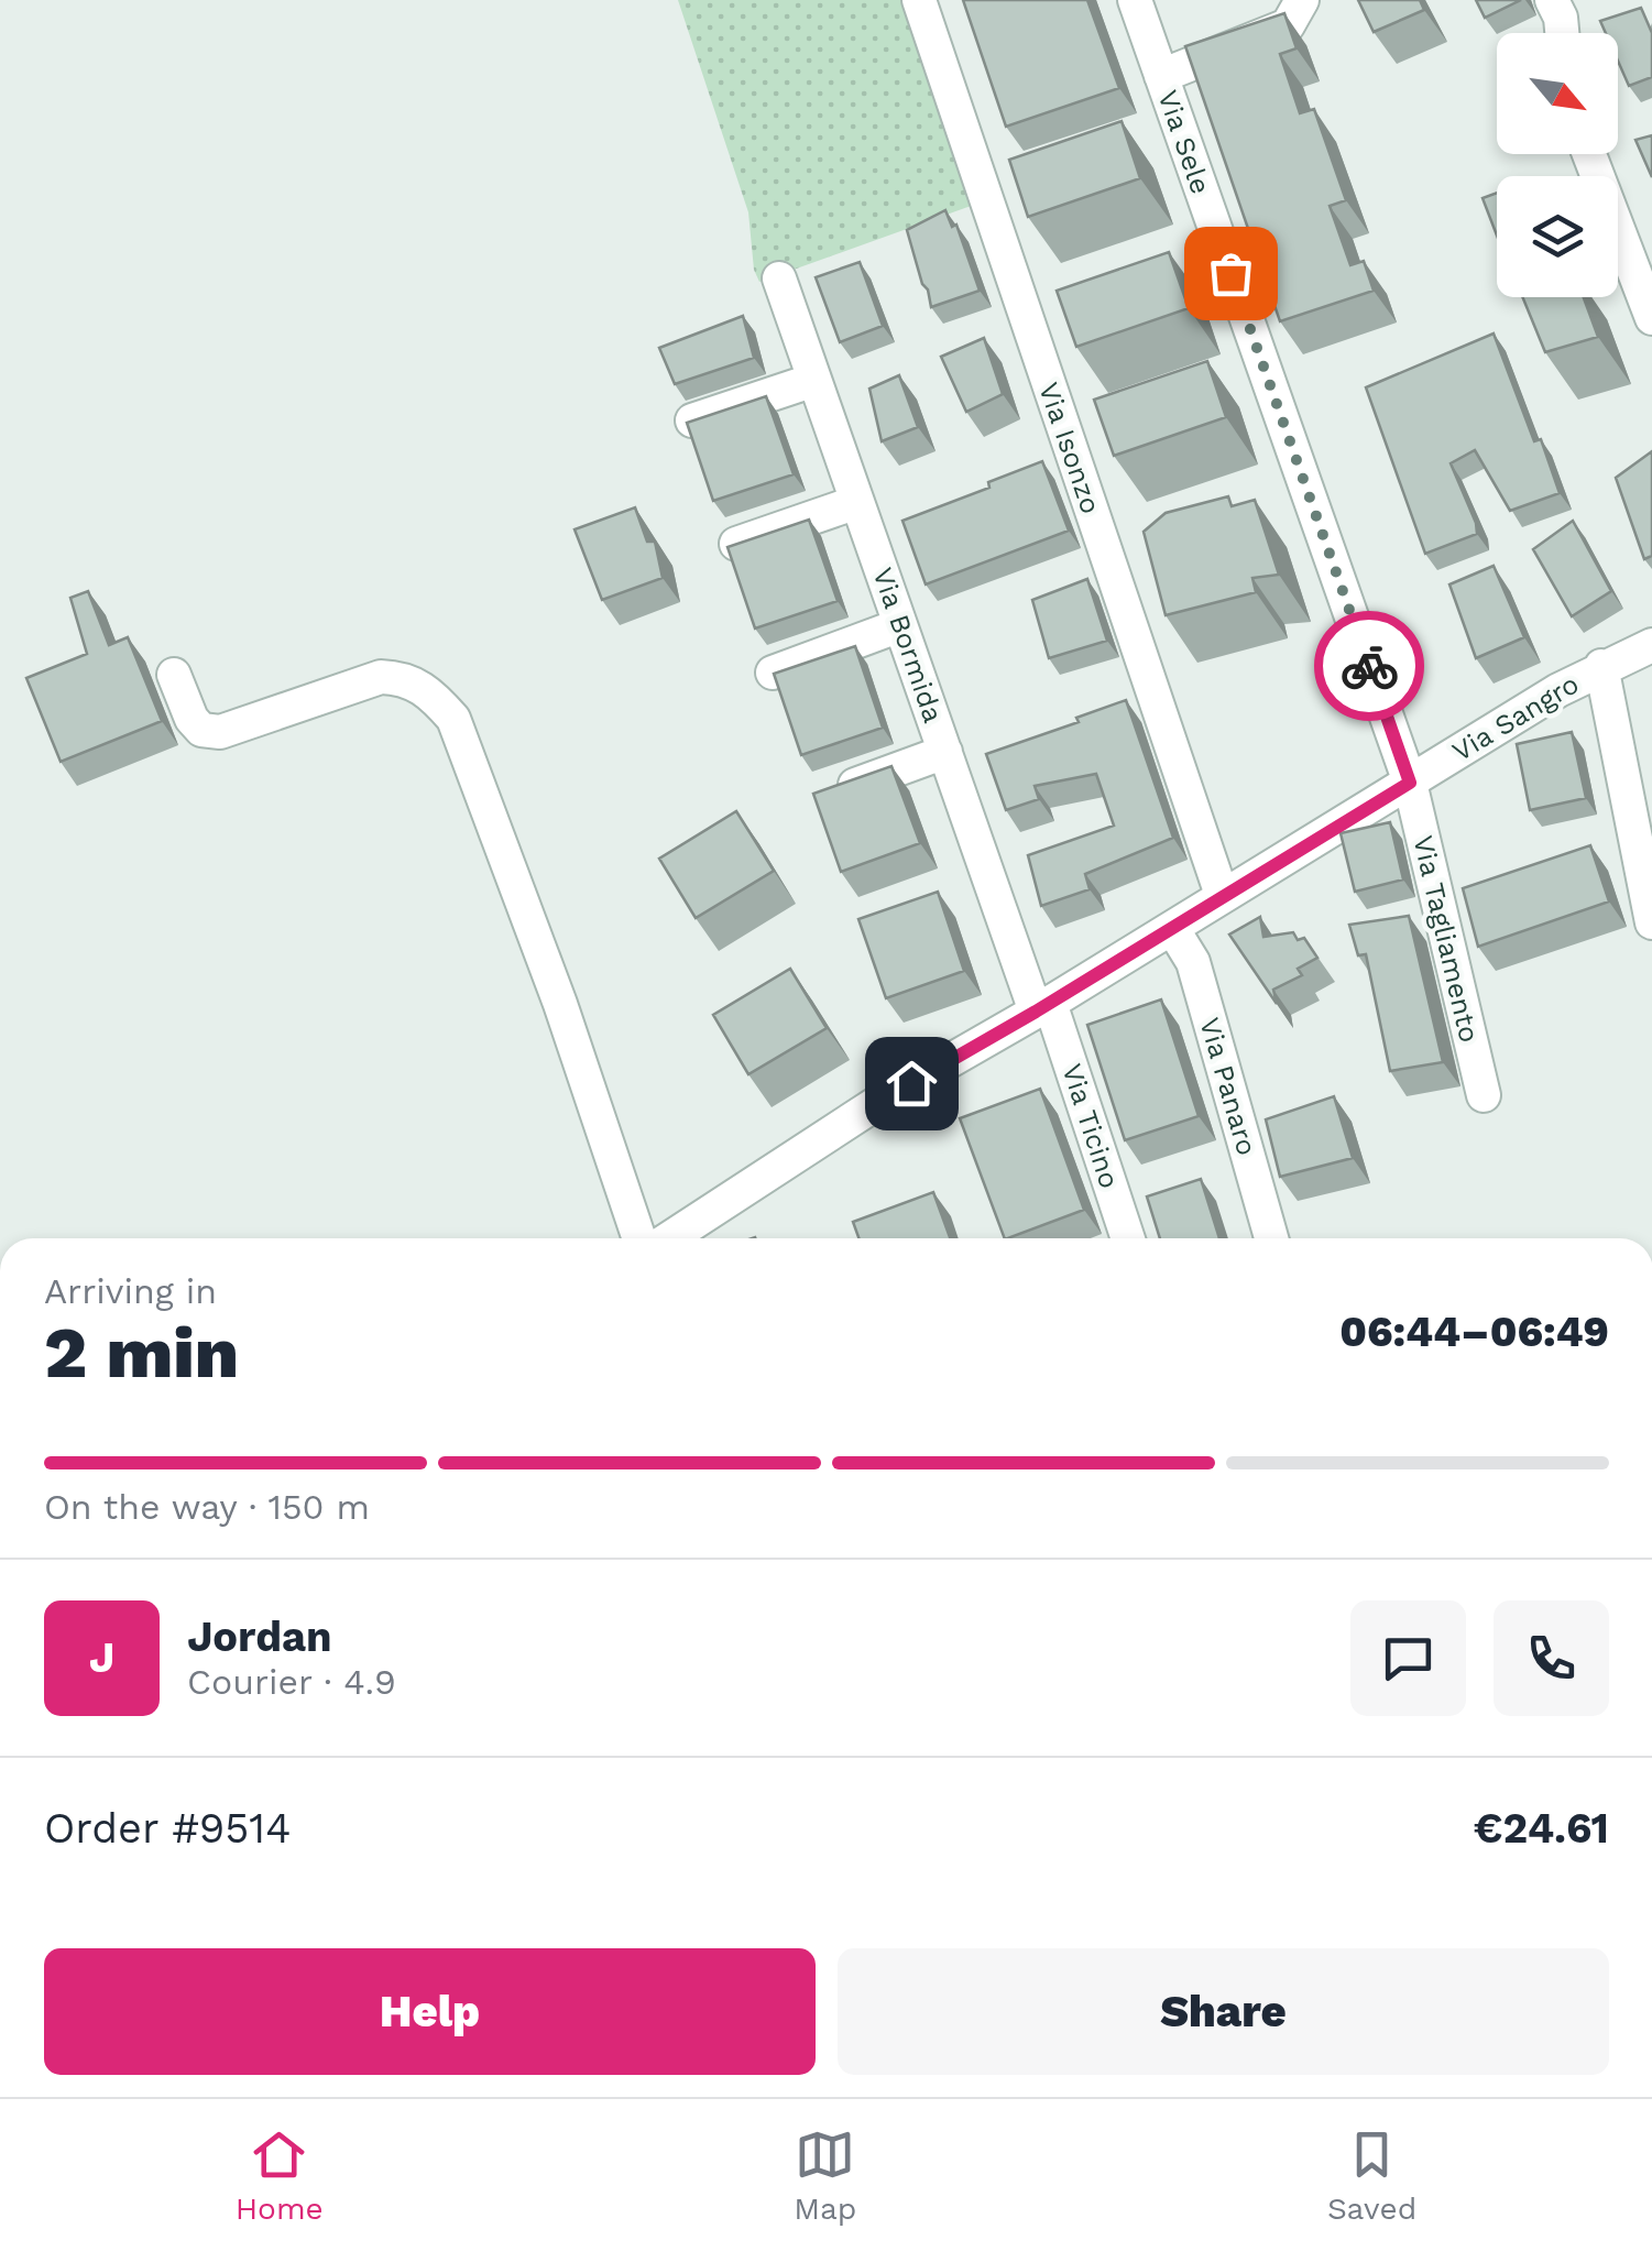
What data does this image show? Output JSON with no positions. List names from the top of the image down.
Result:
{
  "streets": {
    "street": [
      "Via Sele",
      "Via Isonzo",
      "Via Bormida",
      "Via Sangro",
      "Via Tagliamento",
      "Via Panaro",
      "Via Ticino"
    ]
  },
  "crossings": [
    ["Via Sele", "Via Sangro"],
    ["Via Sele", "Via Tagliamento"],
    ["Via Isonzo", "Via Sangro"],
    ["Via Bormida", "Via Sangro"],
    ["Via Bormida", "Via Ticino"],
    ["Via Sangro", "Via Tagliamento"],
    ["Via Sangro", "Via Panaro"],
    ["Via Sangro", "Via Ticino"]
  ],
  "north": "bottom right",
  "page": {
    "heading": ["2 min", "Arriving in", "06:44–06:49"],
    "panel": [
      "Jordan",
      "Courier · 4.9",
      "Order #9514",
      "€24.61"
    ],
    "bar": "On the way · 150 m",
    "round": "J",
    "buttons": ["Help", "Share"],
    "tabs": ["Home", "Map", "Saved"]
  }
}
